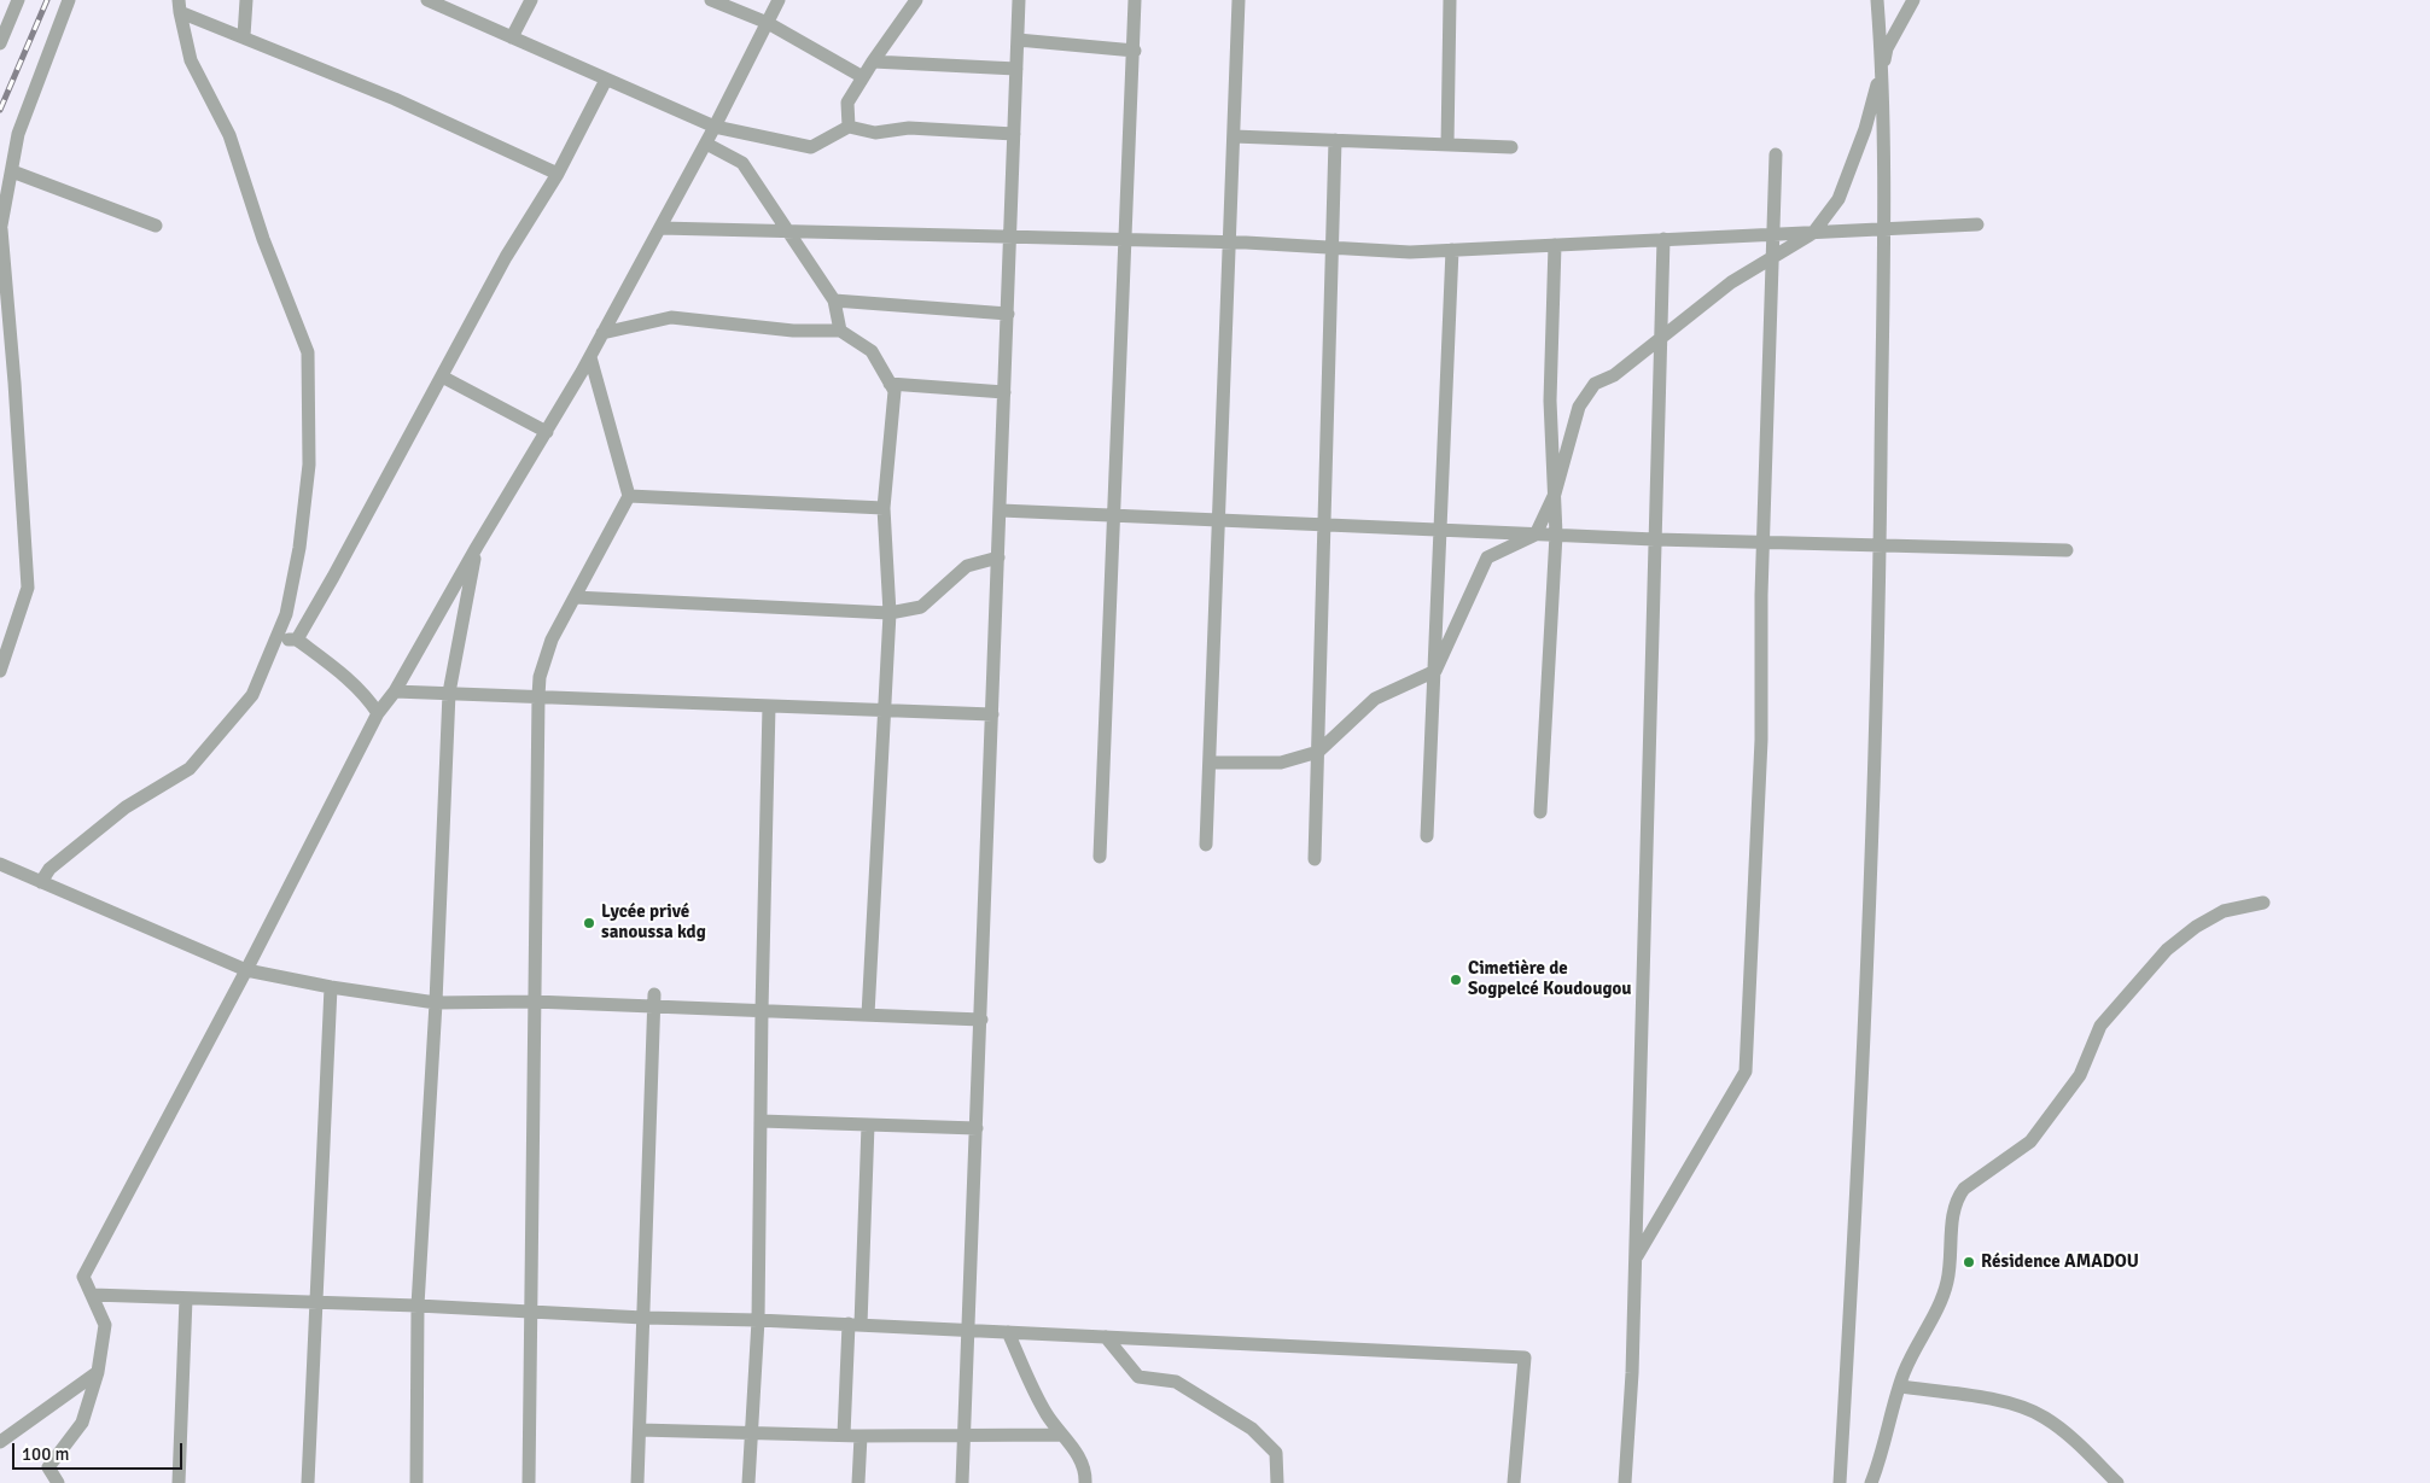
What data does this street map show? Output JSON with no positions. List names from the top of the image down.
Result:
{
  "places": ["Lycée privé sanoussa kdg", "Cimetière de Sogpelcé Koudougou", "Résidence AMADOU"],
  "scale_bar": "100 m"
}
